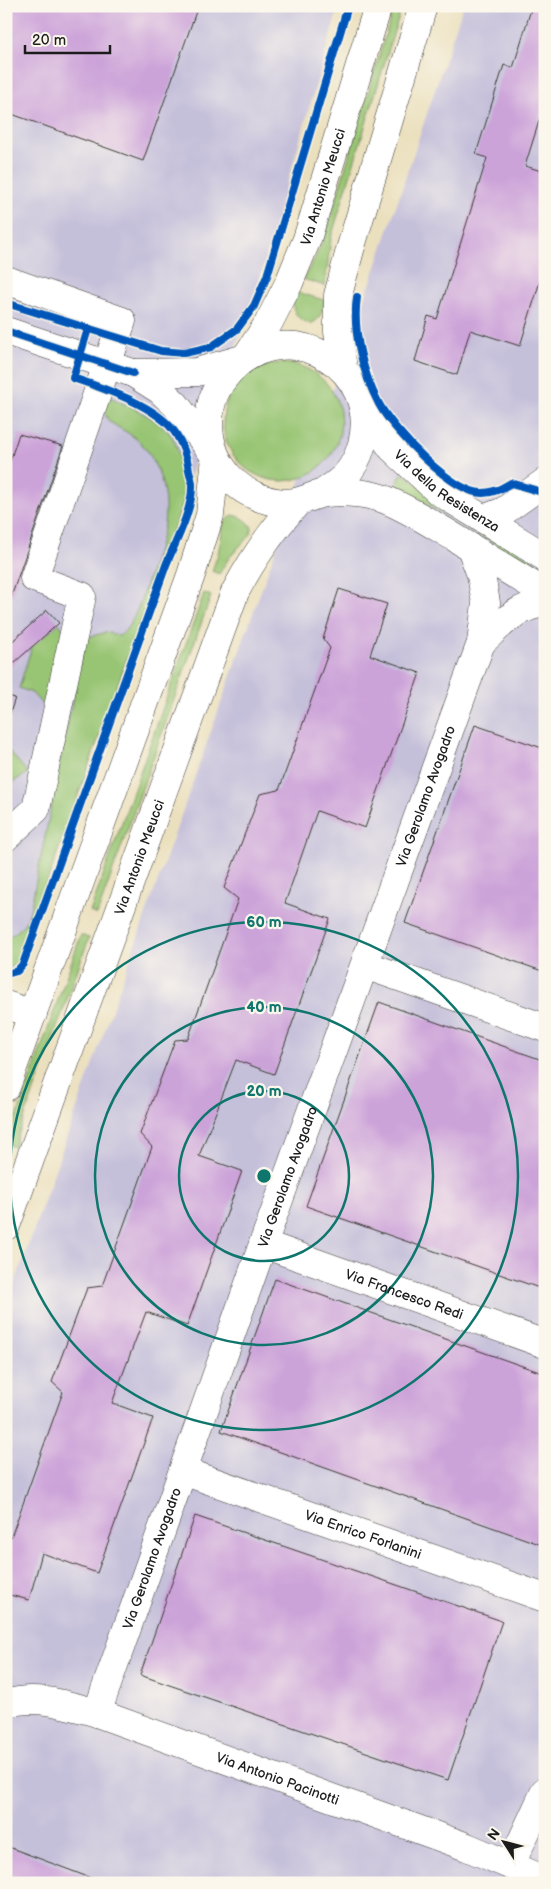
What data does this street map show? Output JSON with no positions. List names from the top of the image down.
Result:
{
  "streets": {
    "street": [
      "Via Antonio Meucci",
      "Via della Resistenza",
      "Via Gerolamo Avogadro",
      "Via Francesco Redi",
      "Via Enrico Forlanini",
      "Via Antonio Pacinotti"
    ]
  },
  "crossings": [
    ["Via Antonio Meucci", "Via della Resistenza"],
    ["Via Gerolamo Avogadro", "Via Francesco Redi"],
    ["Via Gerolamo Avogadro", "Via Enrico Forlanini"],
    ["Via Gerolamo Avogadro", "Via Antonio Pacinotti"]
  ],
  "scale_bar": "20 m",
  "north": "top left",
  "rings": ["60 m", "40 m", "20 m"]
}
